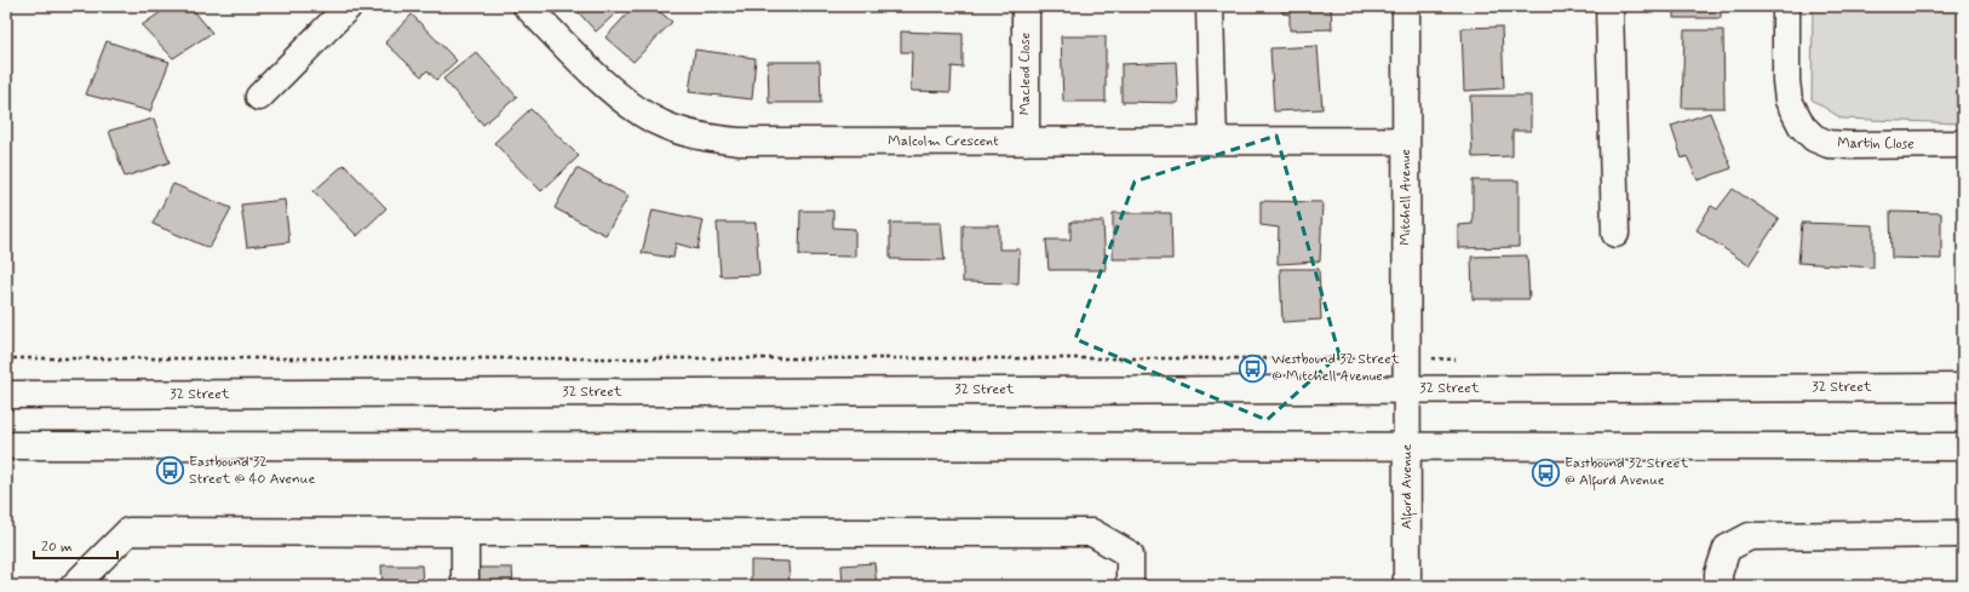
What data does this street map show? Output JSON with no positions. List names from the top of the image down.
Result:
{
  "streets": {
    "main road": [
      "Macleod Close",
      "Malcolm Crescent",
      "Martin Close",
      "Mitchell Avenue",
      "32 Street",
      "Alford Avenue"
    ]
  },
  "crossings": [
    ["Macleod Close", "Malcolm Crescent"],
    ["Malcolm Crescent", "Mitchell Avenue"],
    ["Mitchell Avenue", "32 Street"],
    ["Mitchell Avenue", "Alford Avenue"],
    ["32 Street", "Alford Avenue"]
  ],
  "places": {
    "bus stop": ["Westbound 32 Street @ Mitchell Avenue", "Eastbound 32 Street @ 40 Avenue", "Eastbound 32 Street @ Alford Avenue"]
  },
  "scale_bar": "20 m"
}
